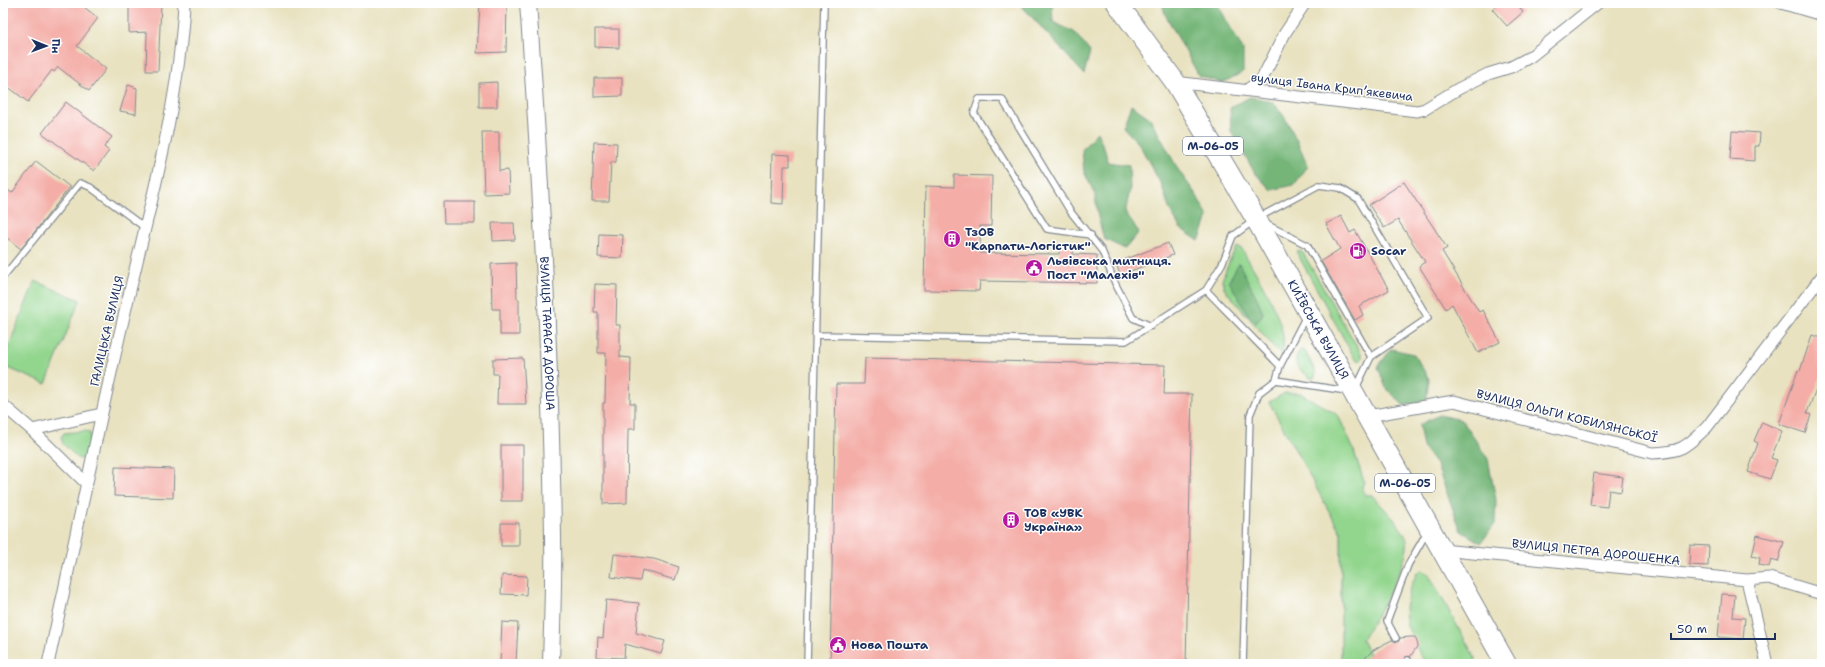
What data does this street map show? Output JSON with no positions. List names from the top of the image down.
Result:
{
  "streets": {
    "highway": ["М-06-05", "КИЇВСЬКА ВУЛИЦЯ"],
    "street": [
      "вулиця Івана Крипʼякевича",
      "ГАЛИЦЬКА ВУЛИЦЯ",
      "ВУЛИЦЯ ТАРАСА ДОРОША",
      "ВУЛИЦЯ ОЛЬГИ КОБИЛЯНСЬКОЇ",
      "ВУЛИЦЯ ПЕТРА ДОРОШЕНКА"
    ]
  },
  "crossings": [
    ["вулиця Івана Крипʼякевича", "КИЇВСЬКА ВУЛИЦЯ"],
    ["КИЇВСЬКА ВУЛИЦЯ", "ВУЛИЦЯ ОЛЬГИ КОБИЛЯНСЬКОЇ"],
    ["КИЇВСЬКА ВУЛИЦЯ", "ВУЛИЦЯ ПЕТРА ДОРОШЕНКА"]
  ],
  "places": {
    "building": ["ТзОВ \"Карпати-Логістик\"", "ТОВ «УВК Україна»"],
    "fuel station": ["Socar"],
    "public building": ["Львівська митниця. Пост \"Малехів\"", "Нова Пошта"]
  },
  "scale_bar": "50 m",
  "north": "right"
}
